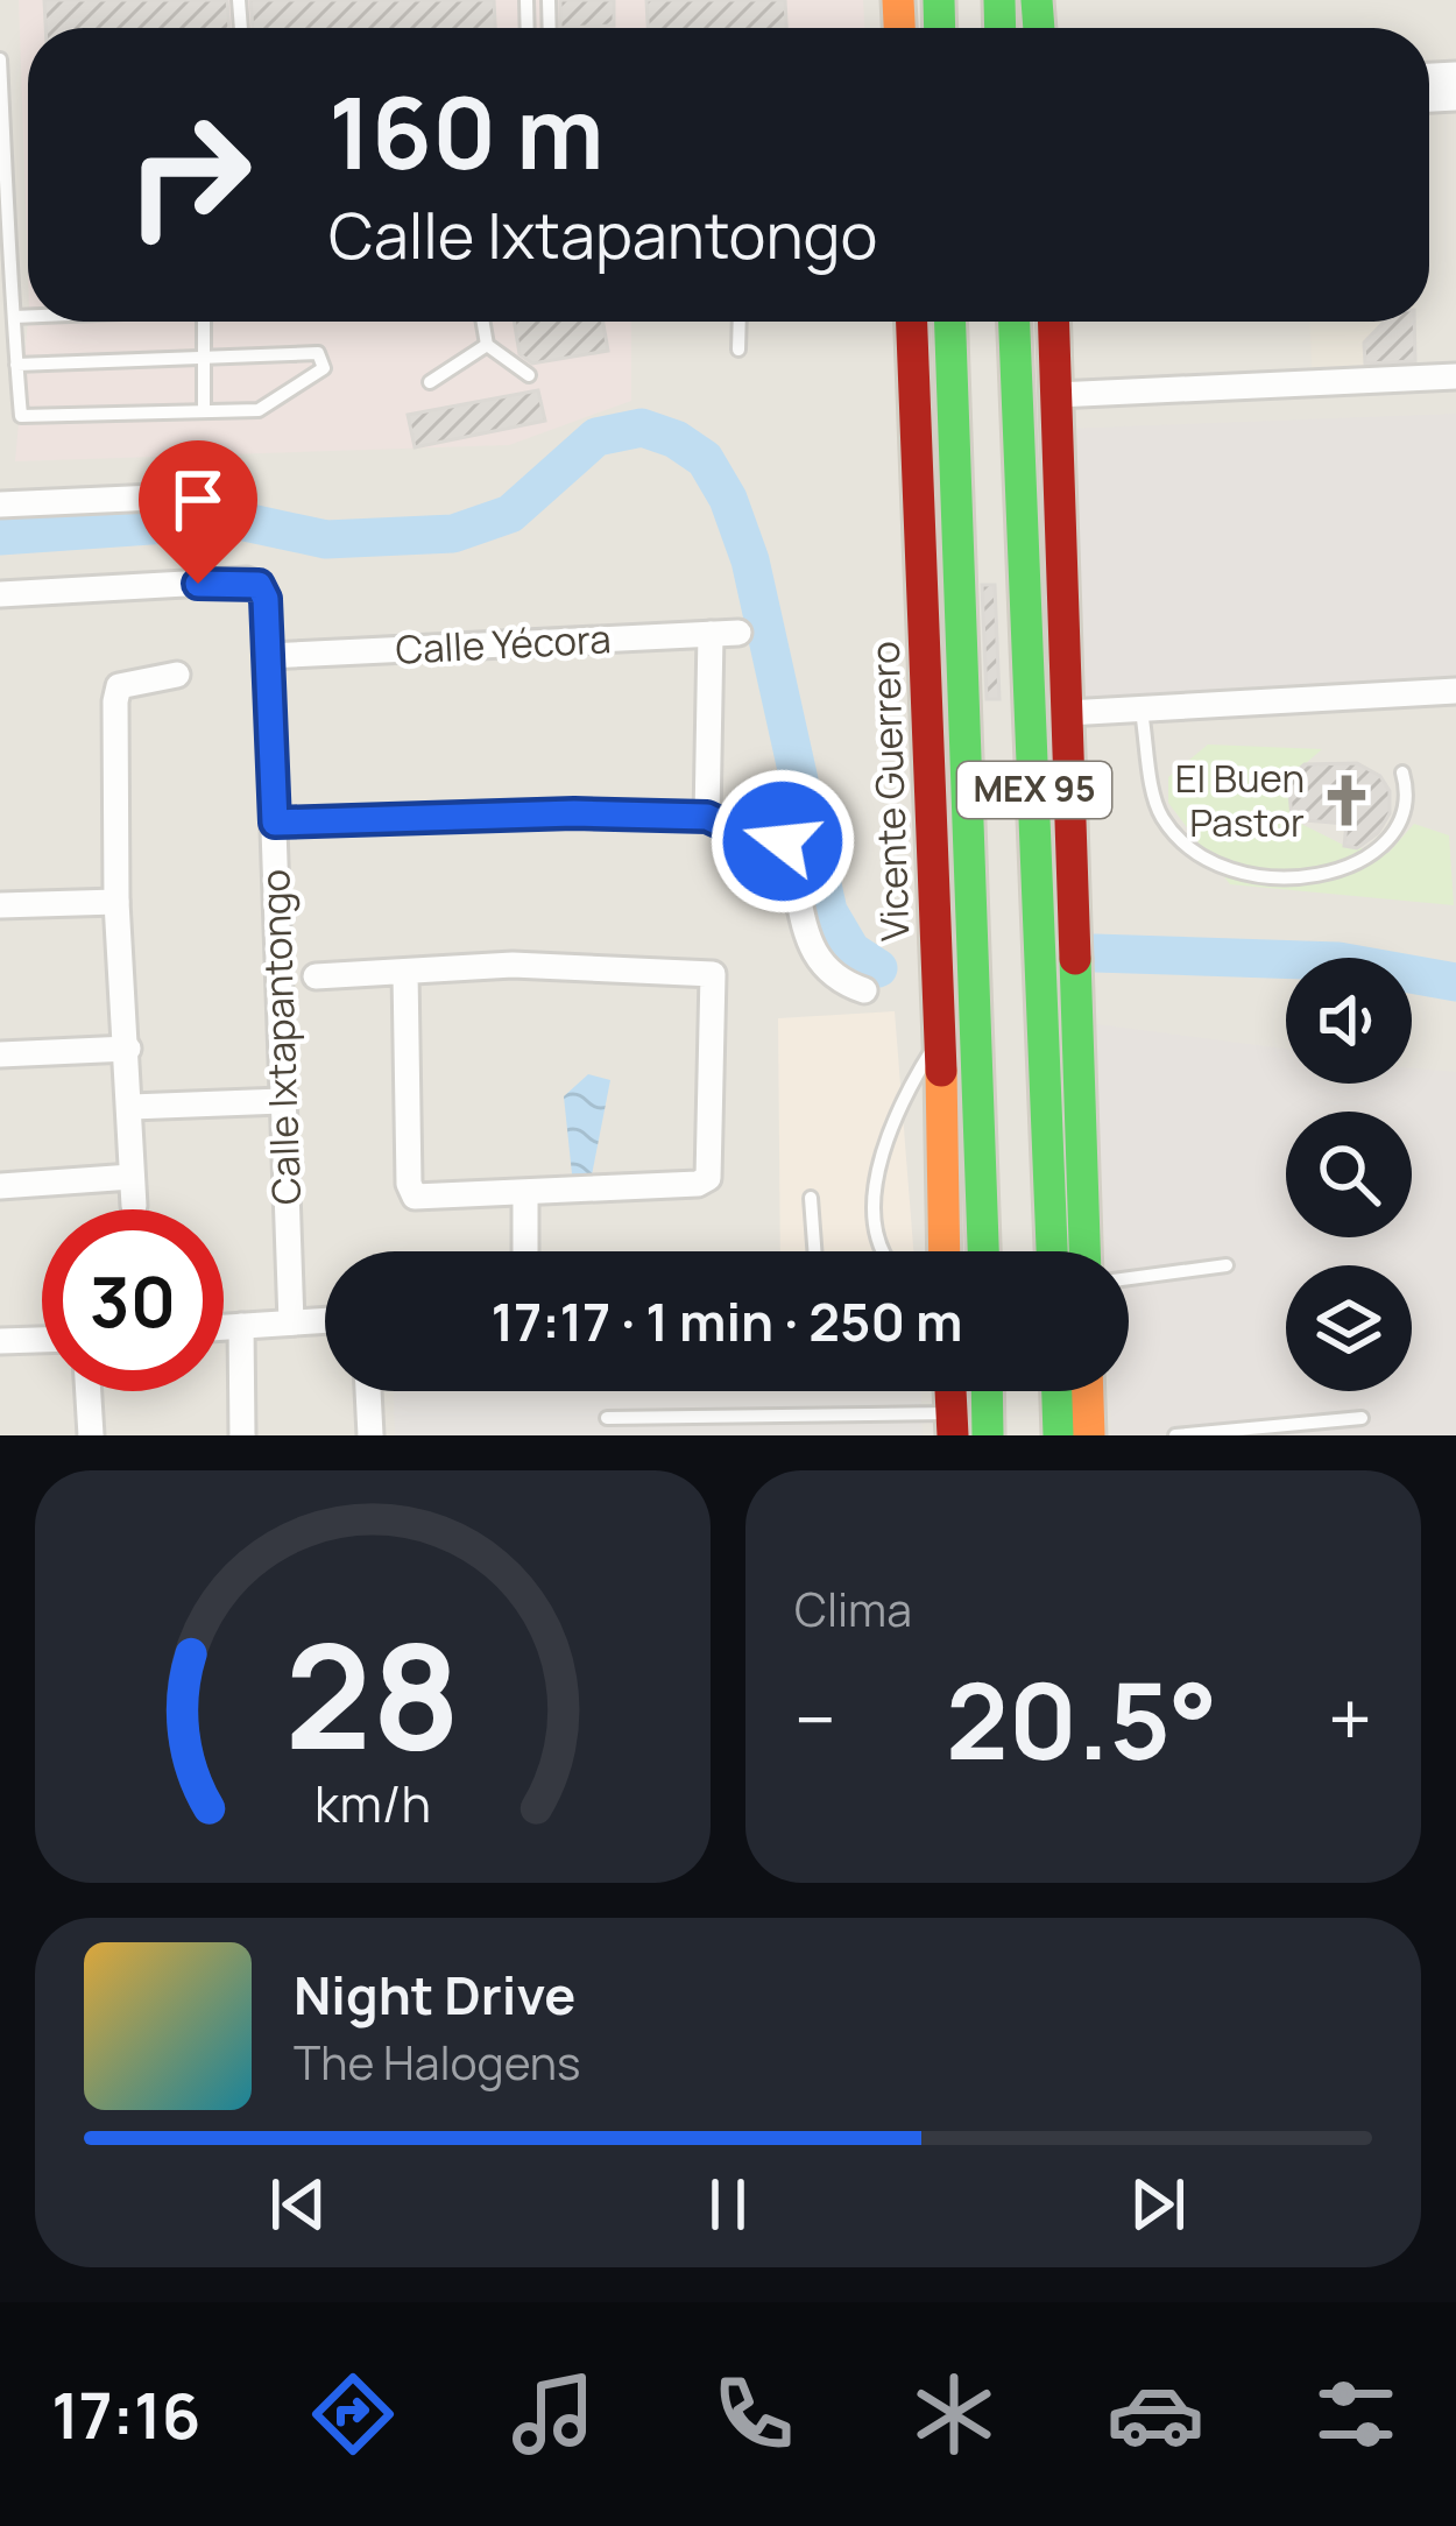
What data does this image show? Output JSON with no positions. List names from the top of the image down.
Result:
{
  "streets": {
    "main road": ["MEX 95", "Vicente Guerrero"],
    "street": ["Calle Yécora", "Calle Ixtapantongo"]
  },
  "crossings": [
    ["Calle Yécora", "Calle Ixtapantongo"]
  ],
  "places": {
    "church": ["El Buen Pastor"]
  },
  "page": {
    "turn": ["160 m", "Calle Ixtapantongo"],
    "limit": "30",
    "trip": "17:17 · 1 min · 250 m",
    "tile": "Clima",
    "heat": ["−", "20.5°", "+"],
    "song": ["Night Drive", "The Halogens"],
    "tabs": "17:16",
    "gauge": ["28", "km/h"]
  }
}
